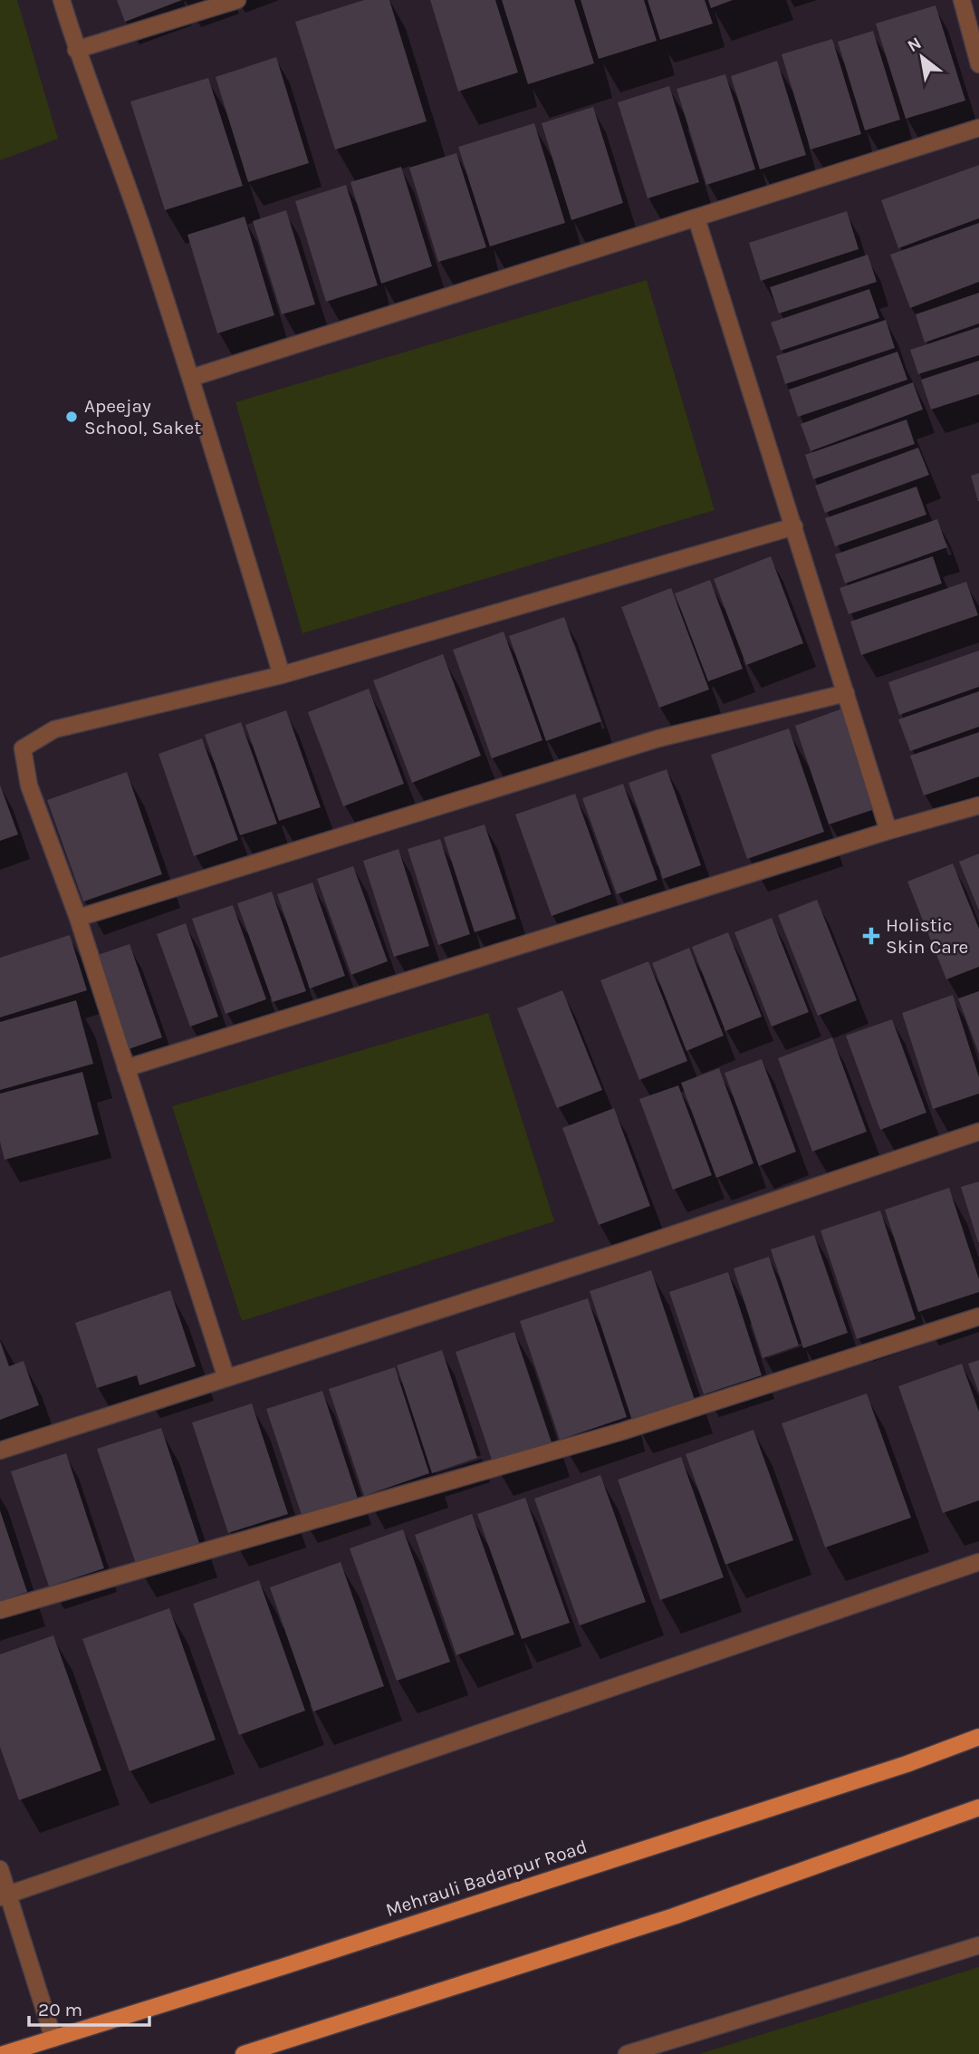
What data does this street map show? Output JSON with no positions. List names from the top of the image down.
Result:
{
  "streets": {
    "main road": ["Mehrauli Badarpur Road"]
  },
  "places": {
    "other": ["Apeejay School, Saket"],
    "health": ["Holistic Skin Care"]
  },
  "scale_bar": "20 m",
  "north": "top left"
}
